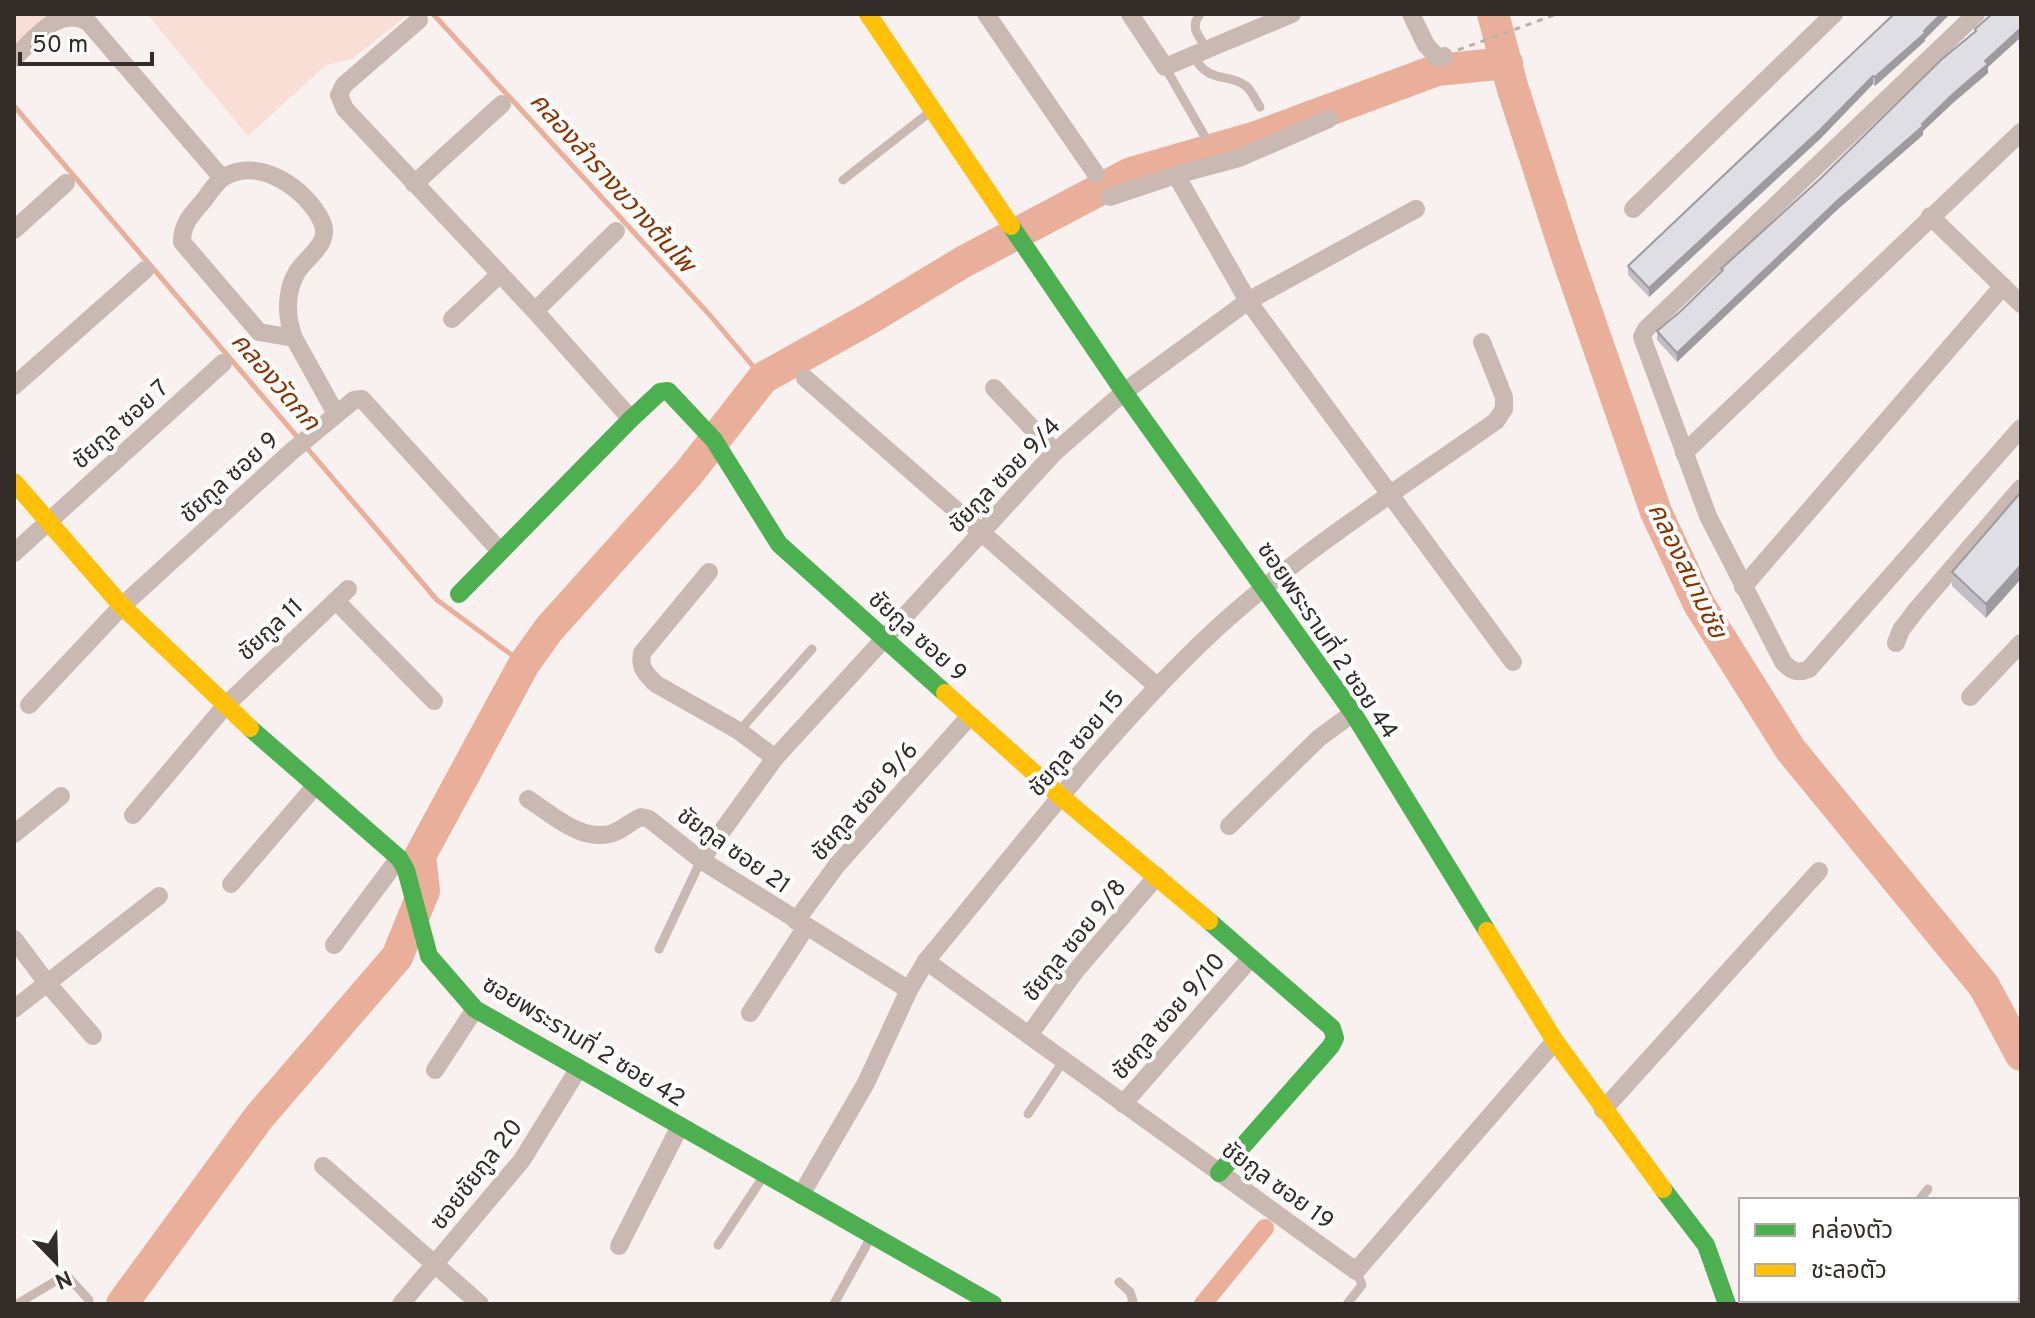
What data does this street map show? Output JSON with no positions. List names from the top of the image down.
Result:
{
  "streets": {
    "street": [
      "ชัยกูล ซอย 7",
      "ชัยกูล ซอย 9/4",
      "ชัยกูล ซอย 9",
      "ชัยกูล 11",
      "ซอยพระรามที่ 2 ซอย 44",
      "ชัยกูล ซอย 15",
      "ชัยกูล ซอย 9/6",
      "ชัยกูล ซอย 21",
      "ชัยกูล ซอย 9/8",
      "ชัยกูล ซอย 9/10",
      "ซอยพระรามที่ 2 ซอย 42",
      "ซอยชัยกูล 20",
      "ชัยกูล ซอย 19"
    ]
  },
  "crossings": [
    ["ชัยกูล ซอย 7", "ซอยพระรามที่ 2 ซอย 42"],
    ["ชัยกูล ซอย 9/4", "ชัยกูล ซอย 9"],
    ["ชัยกูล ซอย 9/4", "ซอยพระรามที่ 2 ซอย 44"],
    ["ชัยกูล ซอย 9/4", "ชัยกูล ซอย 21"],
    ["ชัยกูล ซอย 9", "ชัยกูล ซอย 15"],
    ["ชัยกูล ซอย 9", "ชัยกูล ซอย 9/6"],
    ["ชัยกูล ซอย 9", "ชัยกูล ซอย 9/8"],
    ["ชัยกูล ซอย 9", "ชัยกูล ซอย 9/10"],
    ["ชัยกูล ซอย 9", "ซอยพระรามที่ 2 ซอย 42"],
    ["ชัยกูล ซอย 9", "ชัยกูล ซอย 19"],
    ["ชัยกูล 11", "ซอยพระรามที่ 2 ซอย 42"],
    ["ซอยพระรามที่ 2 ซอย 44", "ชัยกูล ซอย 15"],
    ["ชัยกูล ซอย 15", "ชัยกูล ซอย 21"],
    ["ชัยกูล ซอย 15", "ซอยพระรามที่ 2 ซอย 42"],
    ["ชัยกูล ซอย 15", "ชัยกูล ซอย 19"],
    ["ชัยกูล ซอย 9/6", "ชัยกูล ซอย 21"],
    ["ชัยกูล ซอย 9/8", "ชัยกูล ซอย 19"],
    ["ชัยกูล ซอย 9/10", "ชัยกูล ซอย 19"],
    ["ซอยพระรามที่ 2 ซอย 42", "ซอยชัยกูล 20"]
  ],
  "water": ["คลองลำรางขวางต้นโพ", "คลองวัดกก", "คลองสนามชัย"],
  "legend": ["คล่องตัว", "ชะลอตัว"],
  "scale_bar": "50 m",
  "north": "bottom right"
}
